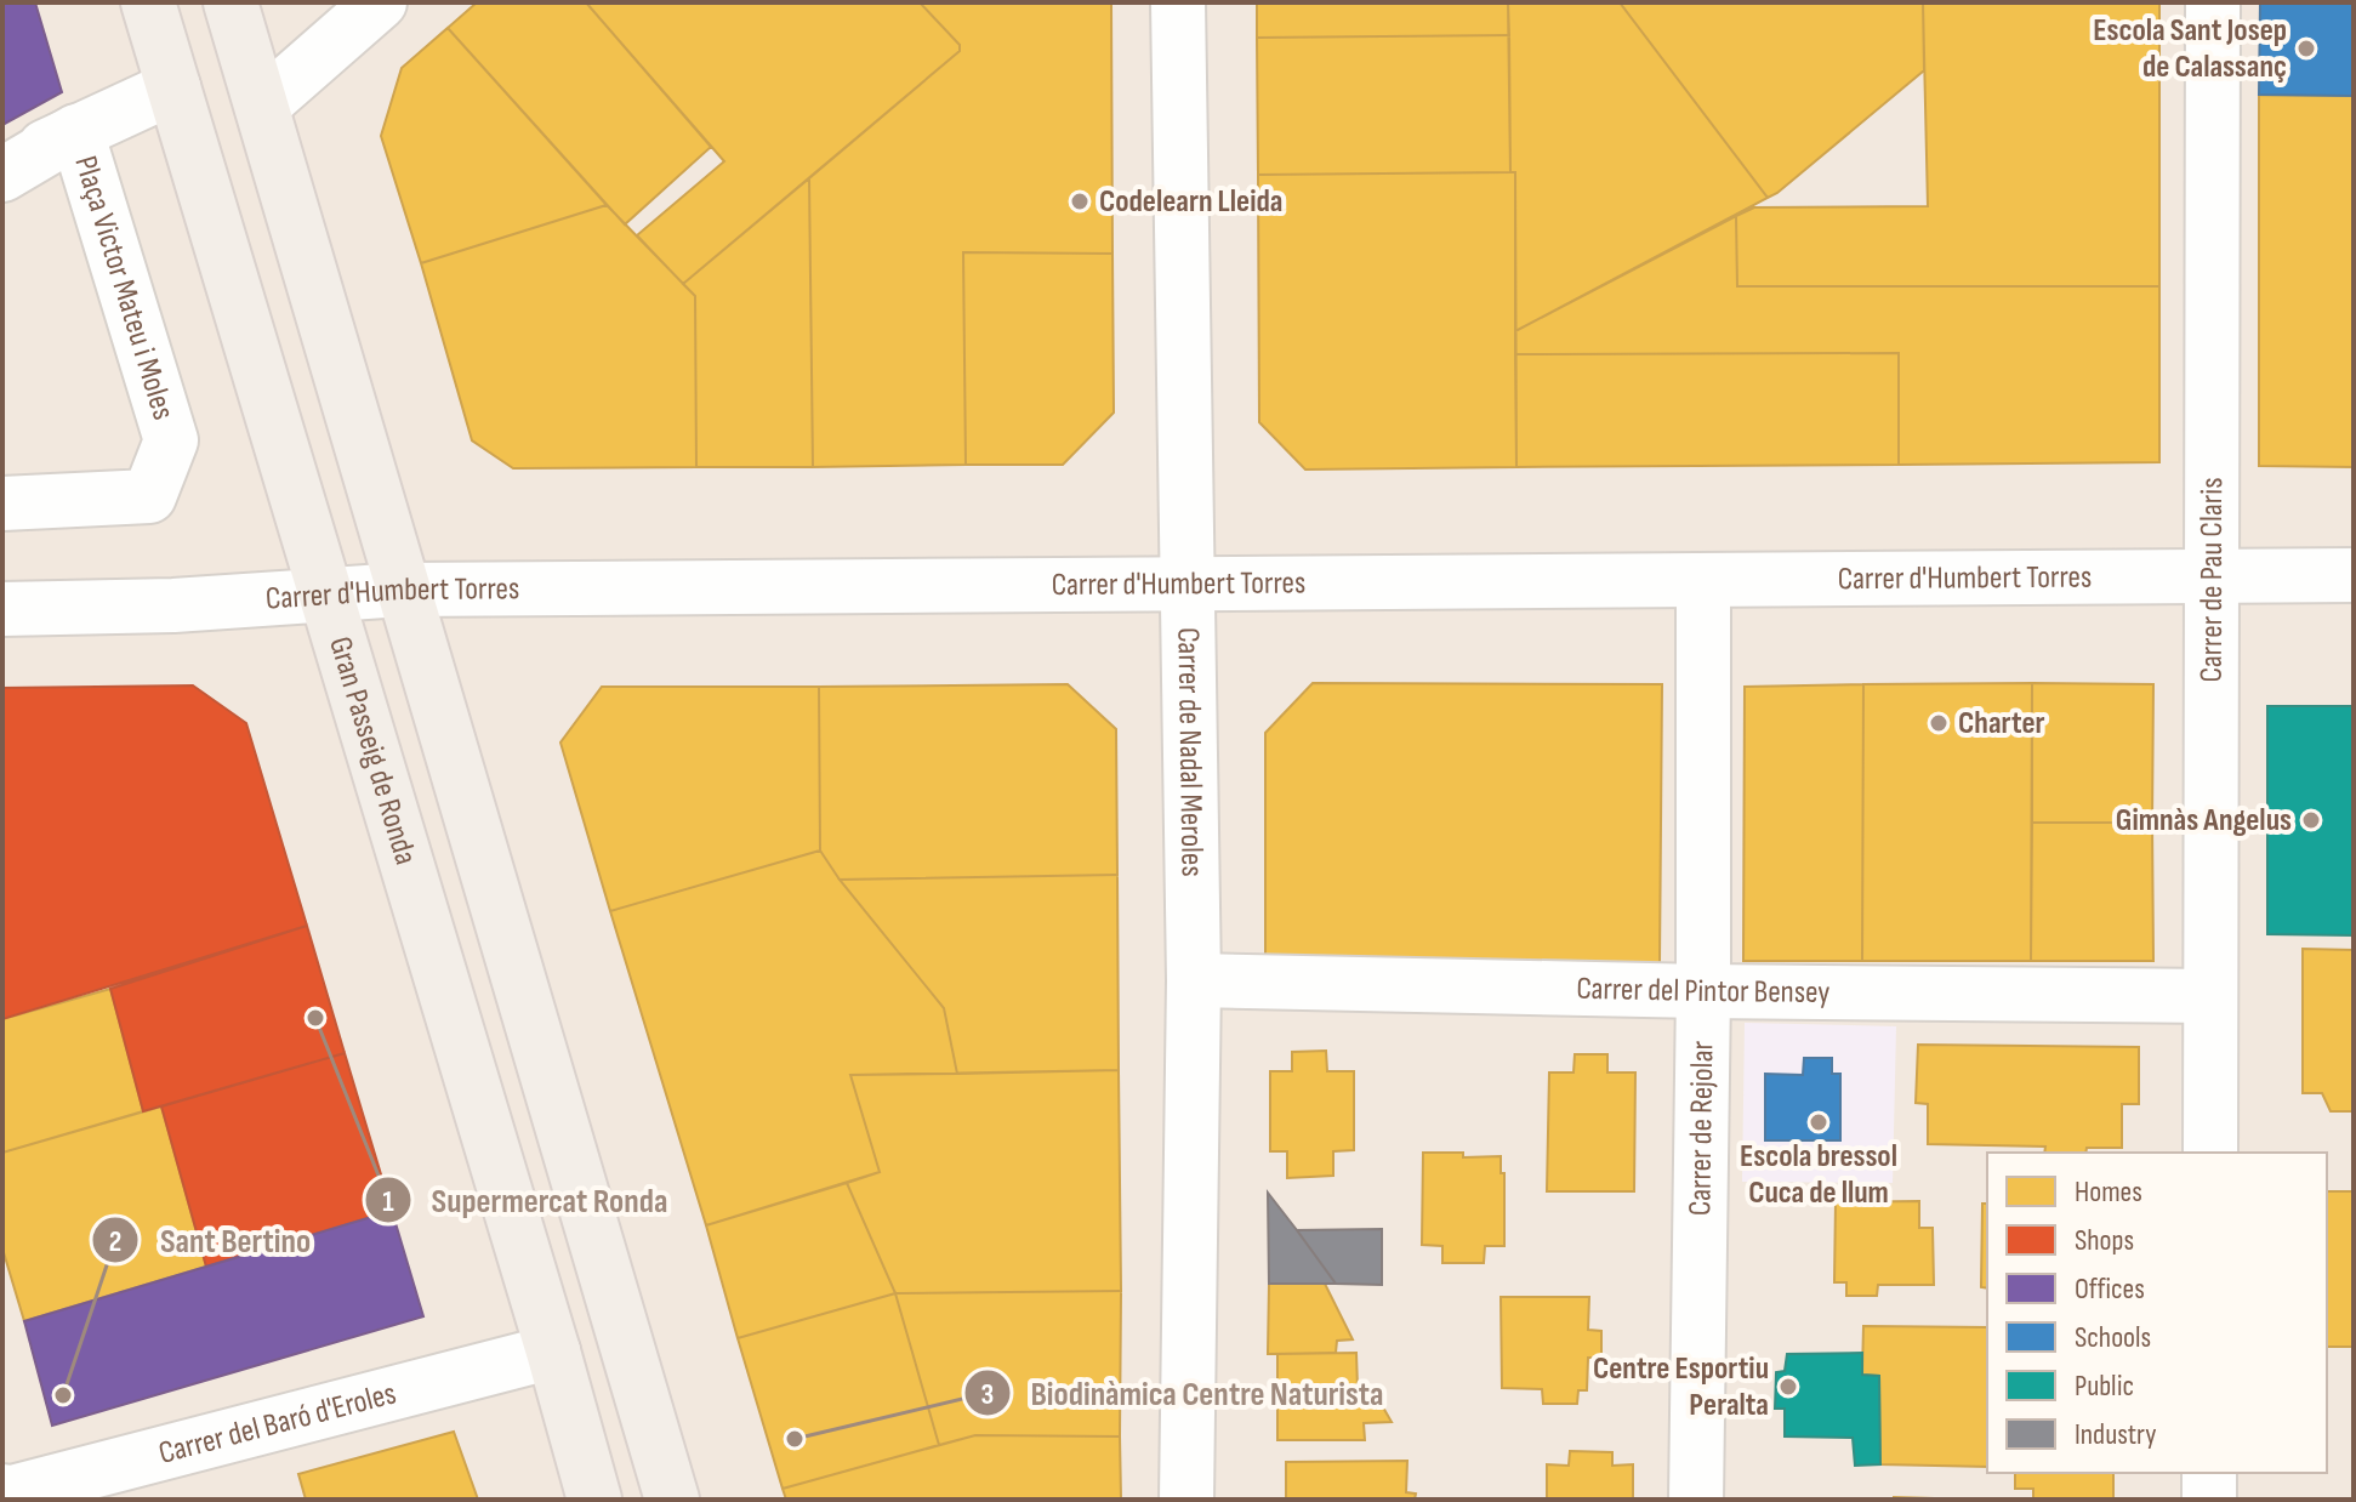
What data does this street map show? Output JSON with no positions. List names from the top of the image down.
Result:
{
  "streets": {
    "main road": ["Gran Passeig de Ronda"],
    "street": [
      "Plaça Victor Mateu i Moles",
      "Carrer d'Humbert Torres",
      "Carrer de Pau Claris",
      "Carrer de Nadal Meroles",
      "Carrer del Pintor Bensey",
      "Carrer de Rejolar",
      "Carrer del Baró d'Eroles"
    ]
  },
  "crossings": [
    ["Carrer d'Humbert Torres", "Carrer de Pau Claris"],
    ["Carrer d'Humbert Torres", "Gran Passeig de Ronda"],
    ["Carrer d'Humbert Torres", "Carrer de Nadal Meroles"],
    ["Carrer d'Humbert Torres", "Carrer de Rejolar"],
    ["Carrer de Pau Claris", "Carrer del Pintor Bensey"],
    ["Gran Passeig de Ronda", "Carrer del Baró d'Eroles"],
    ["Carrer de Nadal Meroles", "Carrer del Pintor Bensey"],
    ["Carrer del Pintor Bensey", "Carrer de Rejolar"]
  ],
  "places": [
    "Escola Sant Josep de Calassanç",
    "Codelearn Lleida",
    "Charter",
    "Gimnàs Angelus",
    "Supermercat Ronda",
    "Escola bressol Cuca de llum",
    "Centre Esportiu Peralta",
    "Sant Bertino",
    "Biodinàmica Centre Naturista"
  ],
  "legend": [
    "Homes",
    "Shops",
    "Offices",
    "Schools",
    "Public",
    "Industry"
  ]
}
